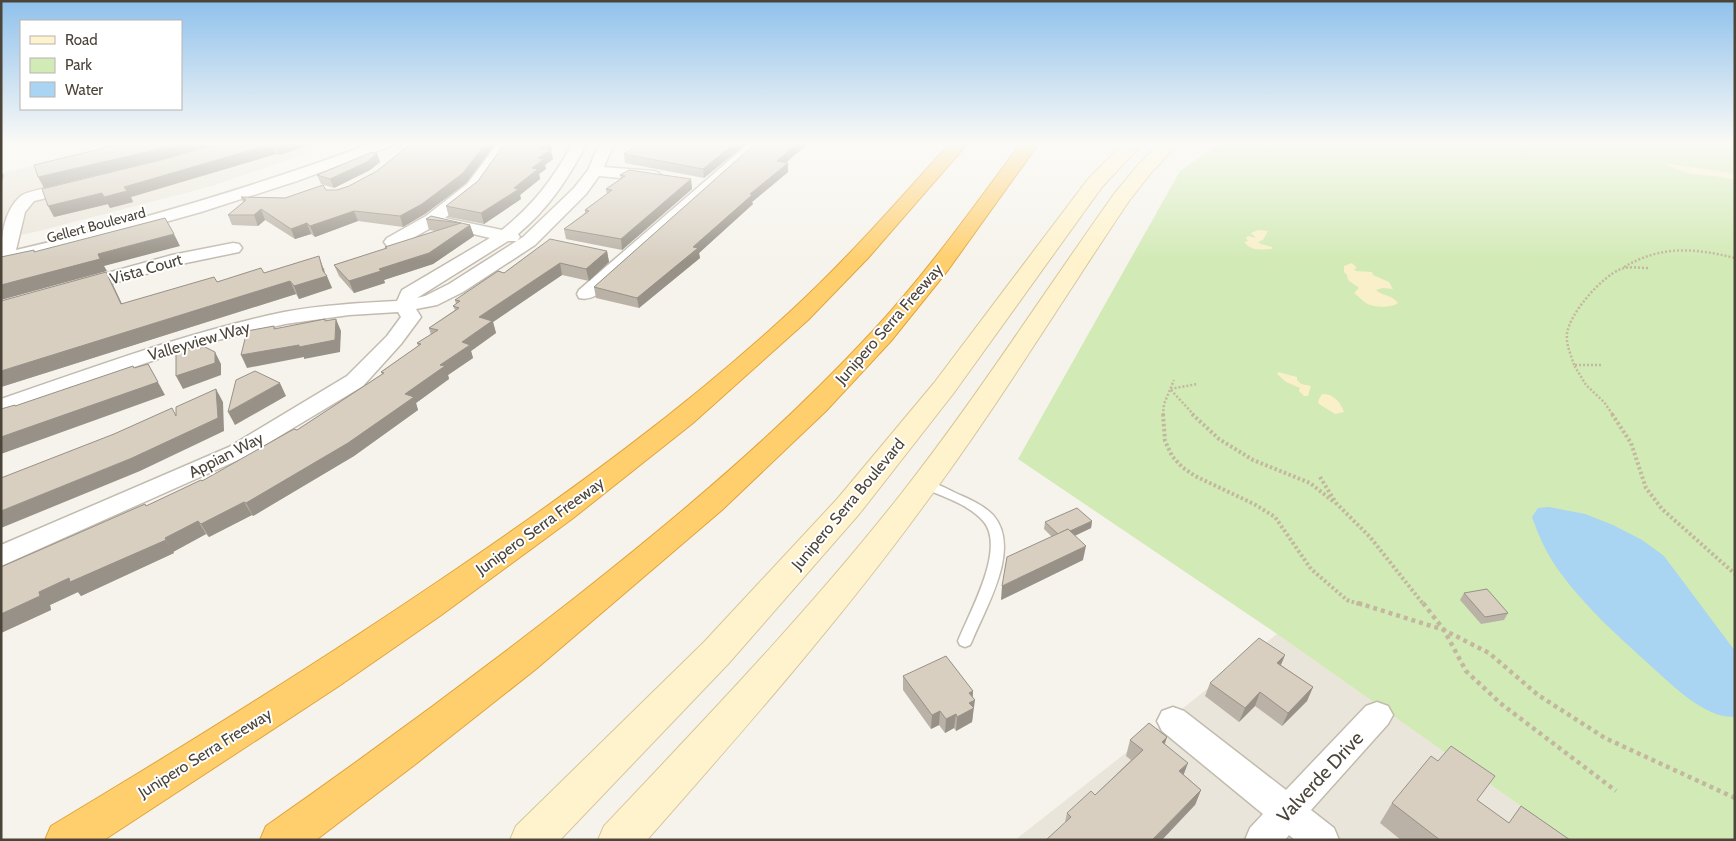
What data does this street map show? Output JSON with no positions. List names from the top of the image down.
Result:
{
  "streets": {
    "highway": ["Junipero Serra Freeway"],
    "main road": ["Junipero Serra Boulevard"],
    "street": [
      "Gellert Boulevard",
      "Vista Court",
      "Valleyview Way",
      "Appian Way",
      "Valverde Drive"
    ]
  },
  "crossings": [
    ["Valleyview Way", "Appian Way"]
  ],
  "legend": ["Road", "Park", "Water"]
}
